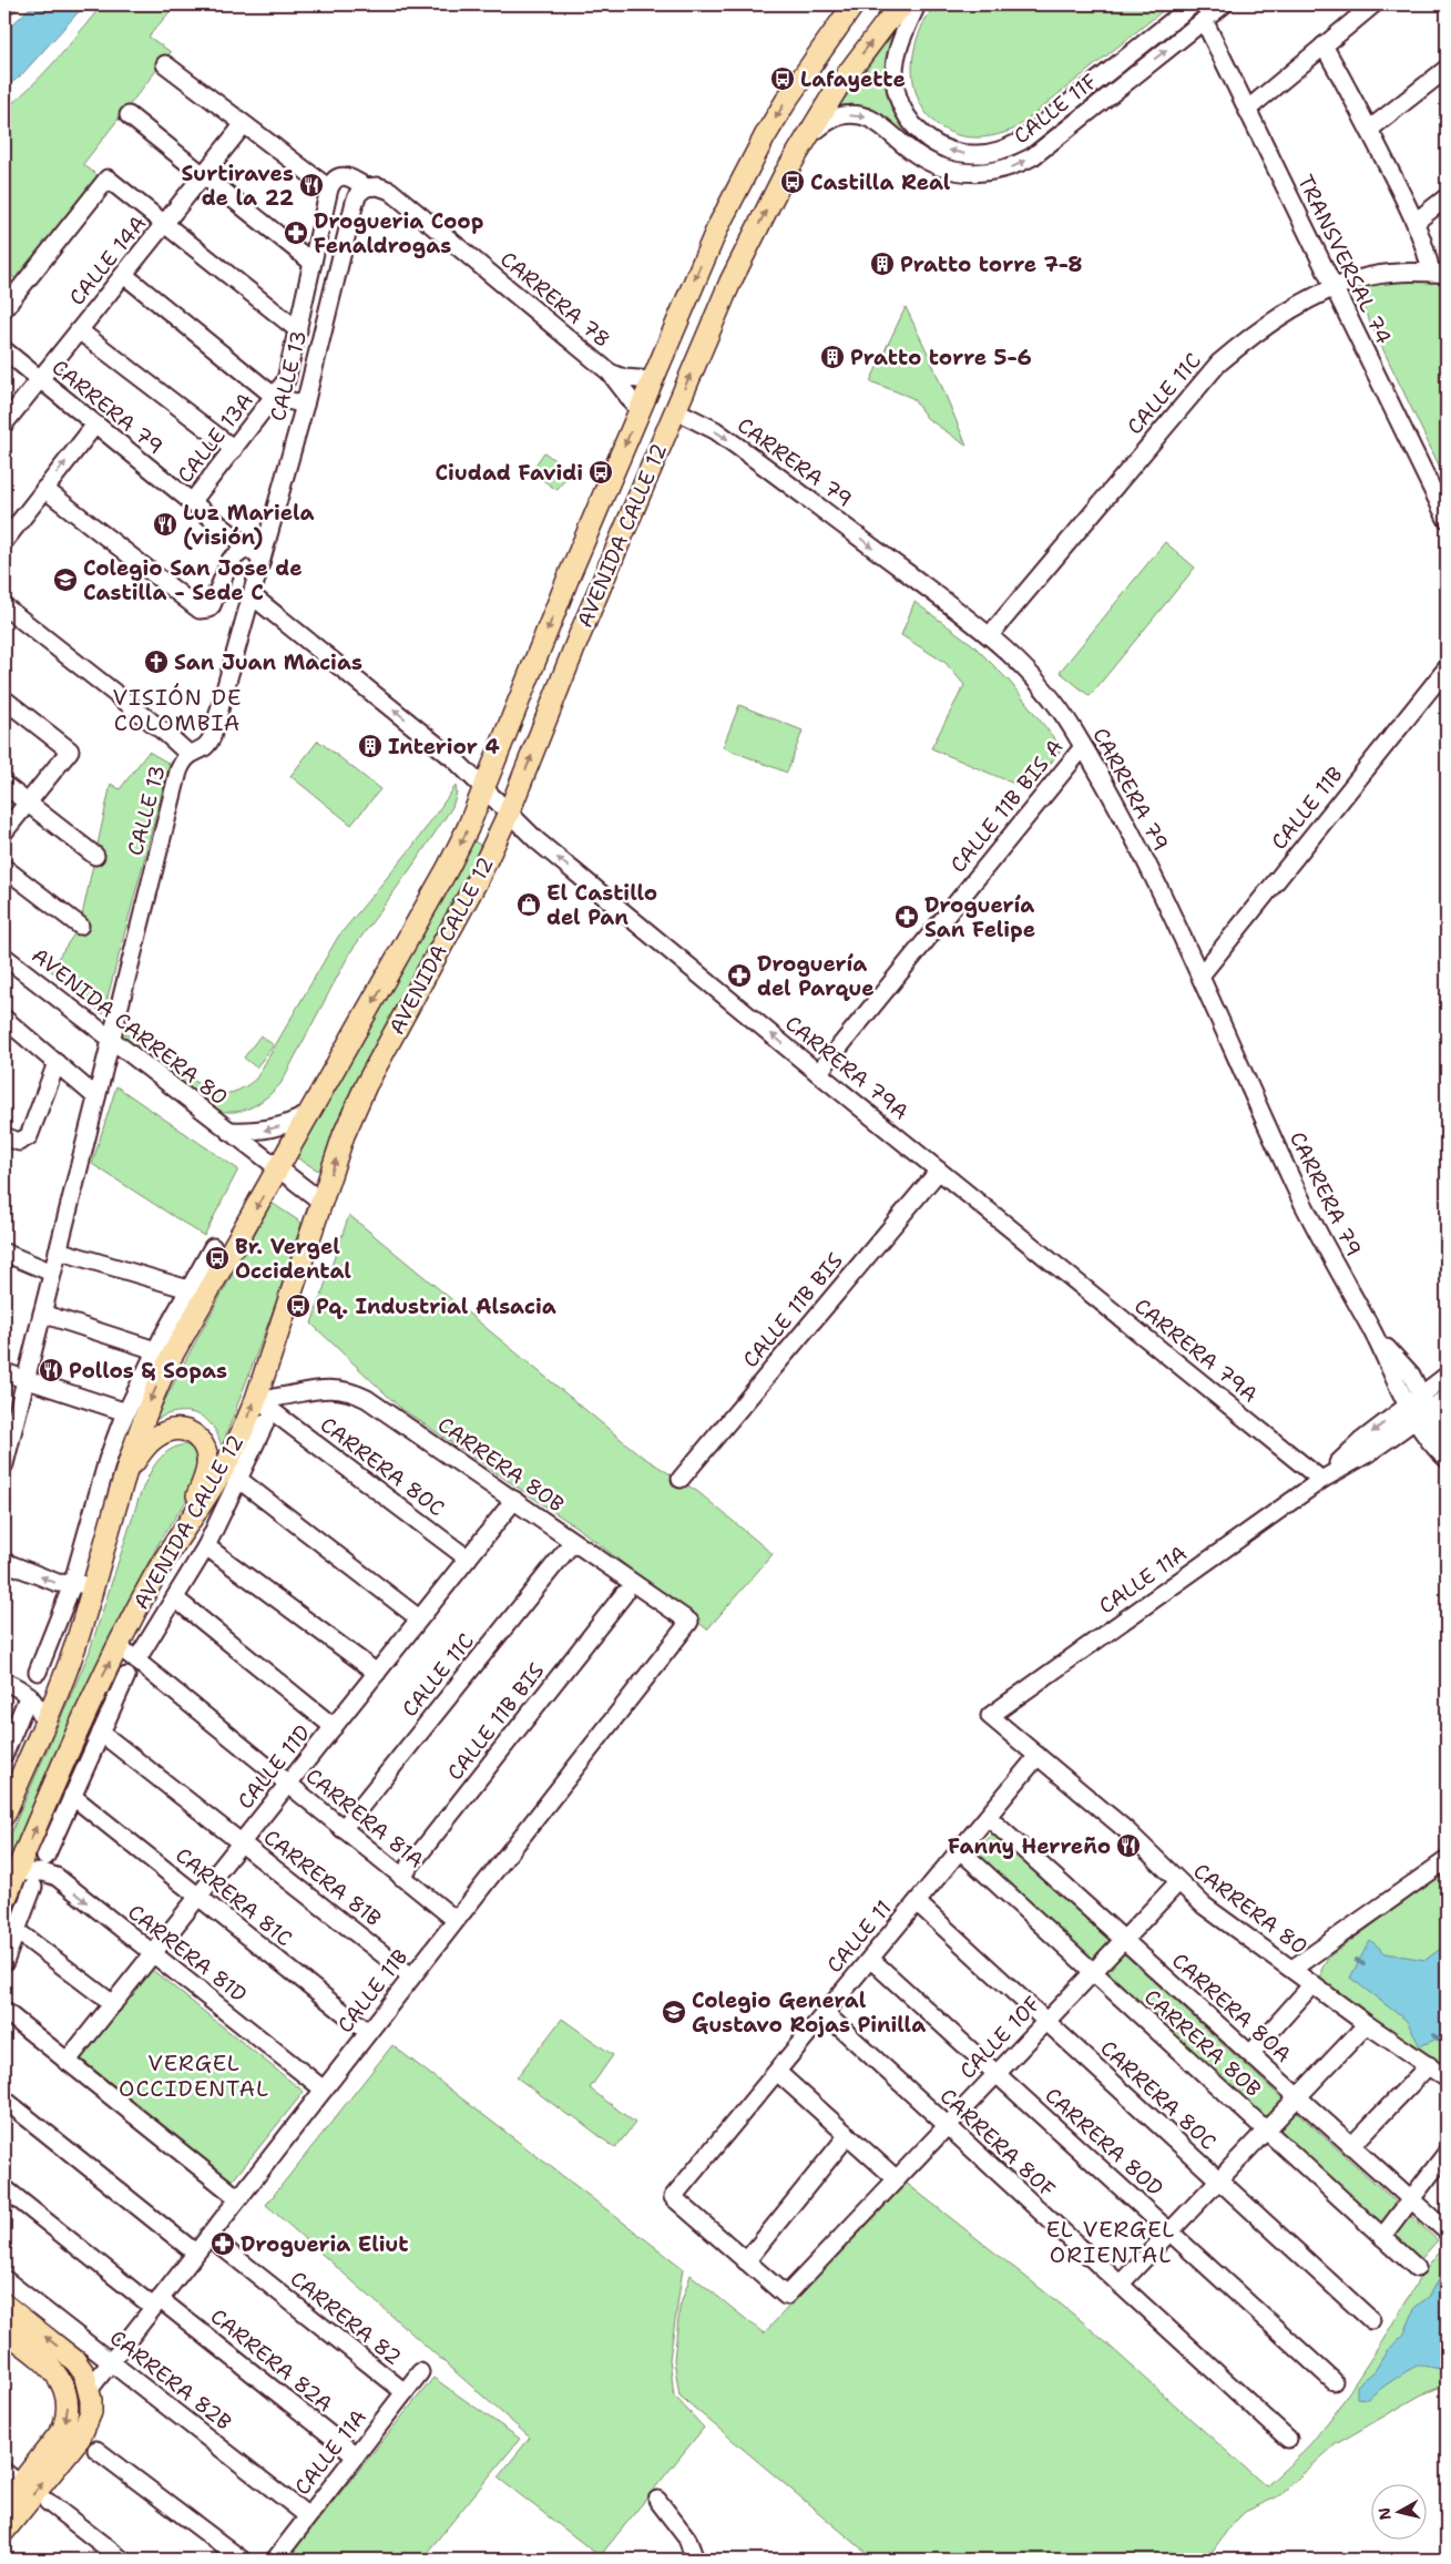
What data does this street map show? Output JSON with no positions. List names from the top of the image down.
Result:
{
  "streets": {
    "main road": ["AVENIDA CALLE 12"],
    "street": [
      "CALLE 11F",
      "TRANSVERSAL 74",
      "CALLE 14A",
      "CARRERA 78",
      "CALLE 13",
      "CALLE 11C",
      "CARRERA 79",
      "CALLE 13A",
      "CALLE 11B BIS A",
      "CALLE 11B",
      "AVENIDA CARRERA 80",
      "CARRERA 79A",
      "CALLE 11B BIS",
      "CARRERA 80B",
      "CARRERA 80C",
      "CALLE 11A",
      "CALLE 11D",
      "CARRERA 81A",
      "CARRERA 81B",
      "CARRERA 81C",
      "CARRERA 80",
      "CALLE 11",
      "CARRERA 81D",
      "CARRERA 80A",
      "CALLE 10F",
      "CARRERA 80D",
      "CARRERA 80F",
      "CARRERA 82",
      "CARRERA 82A",
      "CARRERA 82B"
    ]
  },
  "crossings": [
    ["CALLE 11F", "TRANSVERSAL 74"],
    ["CALLE 11F", "AVENIDA CALLE 12"],
    ["TRANSVERSAL 74", "CALLE 11C"],
    ["CALLE 14A", "CARRERA 79"],
    ["CARRERA 78", "CALLE 13"],
    ["CARRERA 78", "AVENIDA CALLE 12"],
    ["CALLE 13", "CARRERA 79"],
    ["CALLE 13", "AVENIDA CARRERA 80"],
    ["CALLE 13", "CARRERA 79A"],
    ["CALLE 11C", "CARRERA 79"],
    ["CALLE 11C", "CARRERA 81A"],
    ["CARRERA 79", "CALLE 13A"],
    ["CARRERA 79", "AVENIDA CALLE 12"],
    ["CARRERA 79", "CALLE 11B BIS A"],
    ["CARRERA 79", "CALLE 11B"],
    ["CARRERA 79", "CALLE 11A"],
    ["AVENIDA CALLE 12", "AVENIDA CARRERA 80"],
    ["AVENIDA CALLE 12", "CARRERA 79A"],
    ["AVENIDA CALLE 12", "CARRERA 81A"],
    ["AVENIDA CALLE 12", "CARRERA 81D"],
    ["CALLE 11B BIS A", "CARRERA 79A"],
    ["CALLE 11B", "CARRERA 80B"],
    ["CALLE 11B", "CARRERA 81A"],
    ["CALLE 11B", "CARRERA 81B"],
    ["CALLE 11B", "CARRERA 81C"],
    ["CALLE 11B", "CARRERA 81D"],
    ["CALLE 11B", "CARRERA 82"],
    ["CALLE 11B", "CARRERA 82A"],
    ["CALLE 11B", "CARRERA 82B"],
    ["CARRERA 79A", "CALLE 11B BIS"],
    ["CARRERA 79A", "CALLE 11A"],
    ["CALLE 11B BIS", "CARRERA 81A"],
    ["CARRERA 80B", "CARRERA 80C"],
    ["CARRERA 80B", "CALLE 11D"],
    ["CARRERA 80B", "CALLE 11"],
    ["CARRERA 80B", "CALLE 10F"],
    ["CARRERA 80C", "CALLE 11D"],
    ["CARRERA 80C", "CALLE 11"],
    ["CARRERA 80C", "CALLE 10F"],
    ["CALLE 11A", "CARRERA 80"],
    ["CALLE 11A", "CARRERA 82"],
    ["CALLE 11A", "CARRERA 82A"],
    ["CALLE 11A", "CARRERA 82B"],
    ["CALLE 11D", "CARRERA 81A"],
    ["CALLE 11D", "CARRERA 81B"],
    ["CALLE 11D", "CARRERA 81C"],
    ["CALLE 11D", "CARRERA 81D"],
    ["CARRERA 80", "CALLE 11"],
    ["CARRERA 80", "CALLE 10F"],
    ["CALLE 11", "CARRERA 80A"],
    ["CALLE 11", "CALLE 10F"],
    ["CALLE 11", "CARRERA 80D"],
    ["CALLE 11", "CARRERA 80F"],
    ["CARRERA 80A", "CALLE 10F"],
    ["CALLE 10F", "CARRERA 80D"],
    ["CALLE 10F", "CARRERA 80F"]
  ],
  "one_way": ["CARRERA 79A"],
  "districts": ["VISIÓN DE COLOMBIA", "VERGEL OCCIDENTAL", "EL VERGEL ORIENTAL"],
  "places": {
    "bus stop": [
      "Lafayette",
      "Castilla Real",
      "Ciudad Favidi",
      "Br. Vergel Occidental",
      "Pq. Industrial Alsacia"
    ],
    "restaurant": [
      "Surtiraves de la 22",
      "Luz Mariela (visión)",
      "Pollos & Sopas",
      "Fanny Herreño"
    ],
    "pharmacy": [
      "Drogueria Coop Fenaldrogas",
      "Droguería San Felipe",
      "Droguería del Parque",
      "Drogueria Eliut"
    ],
    "building": ["Pratto torre 7-8", "Pratto torre 5-6", "Interior 4"],
    "school or university": ["Colegio San Jose de Castilla - Sede C", "Colegio General Gustavo Rojas Pinilla"],
    "church": ["San Juan Macias"],
    "shop": ["El Castillo del Pan"]
  },
  "north": "left"
}
